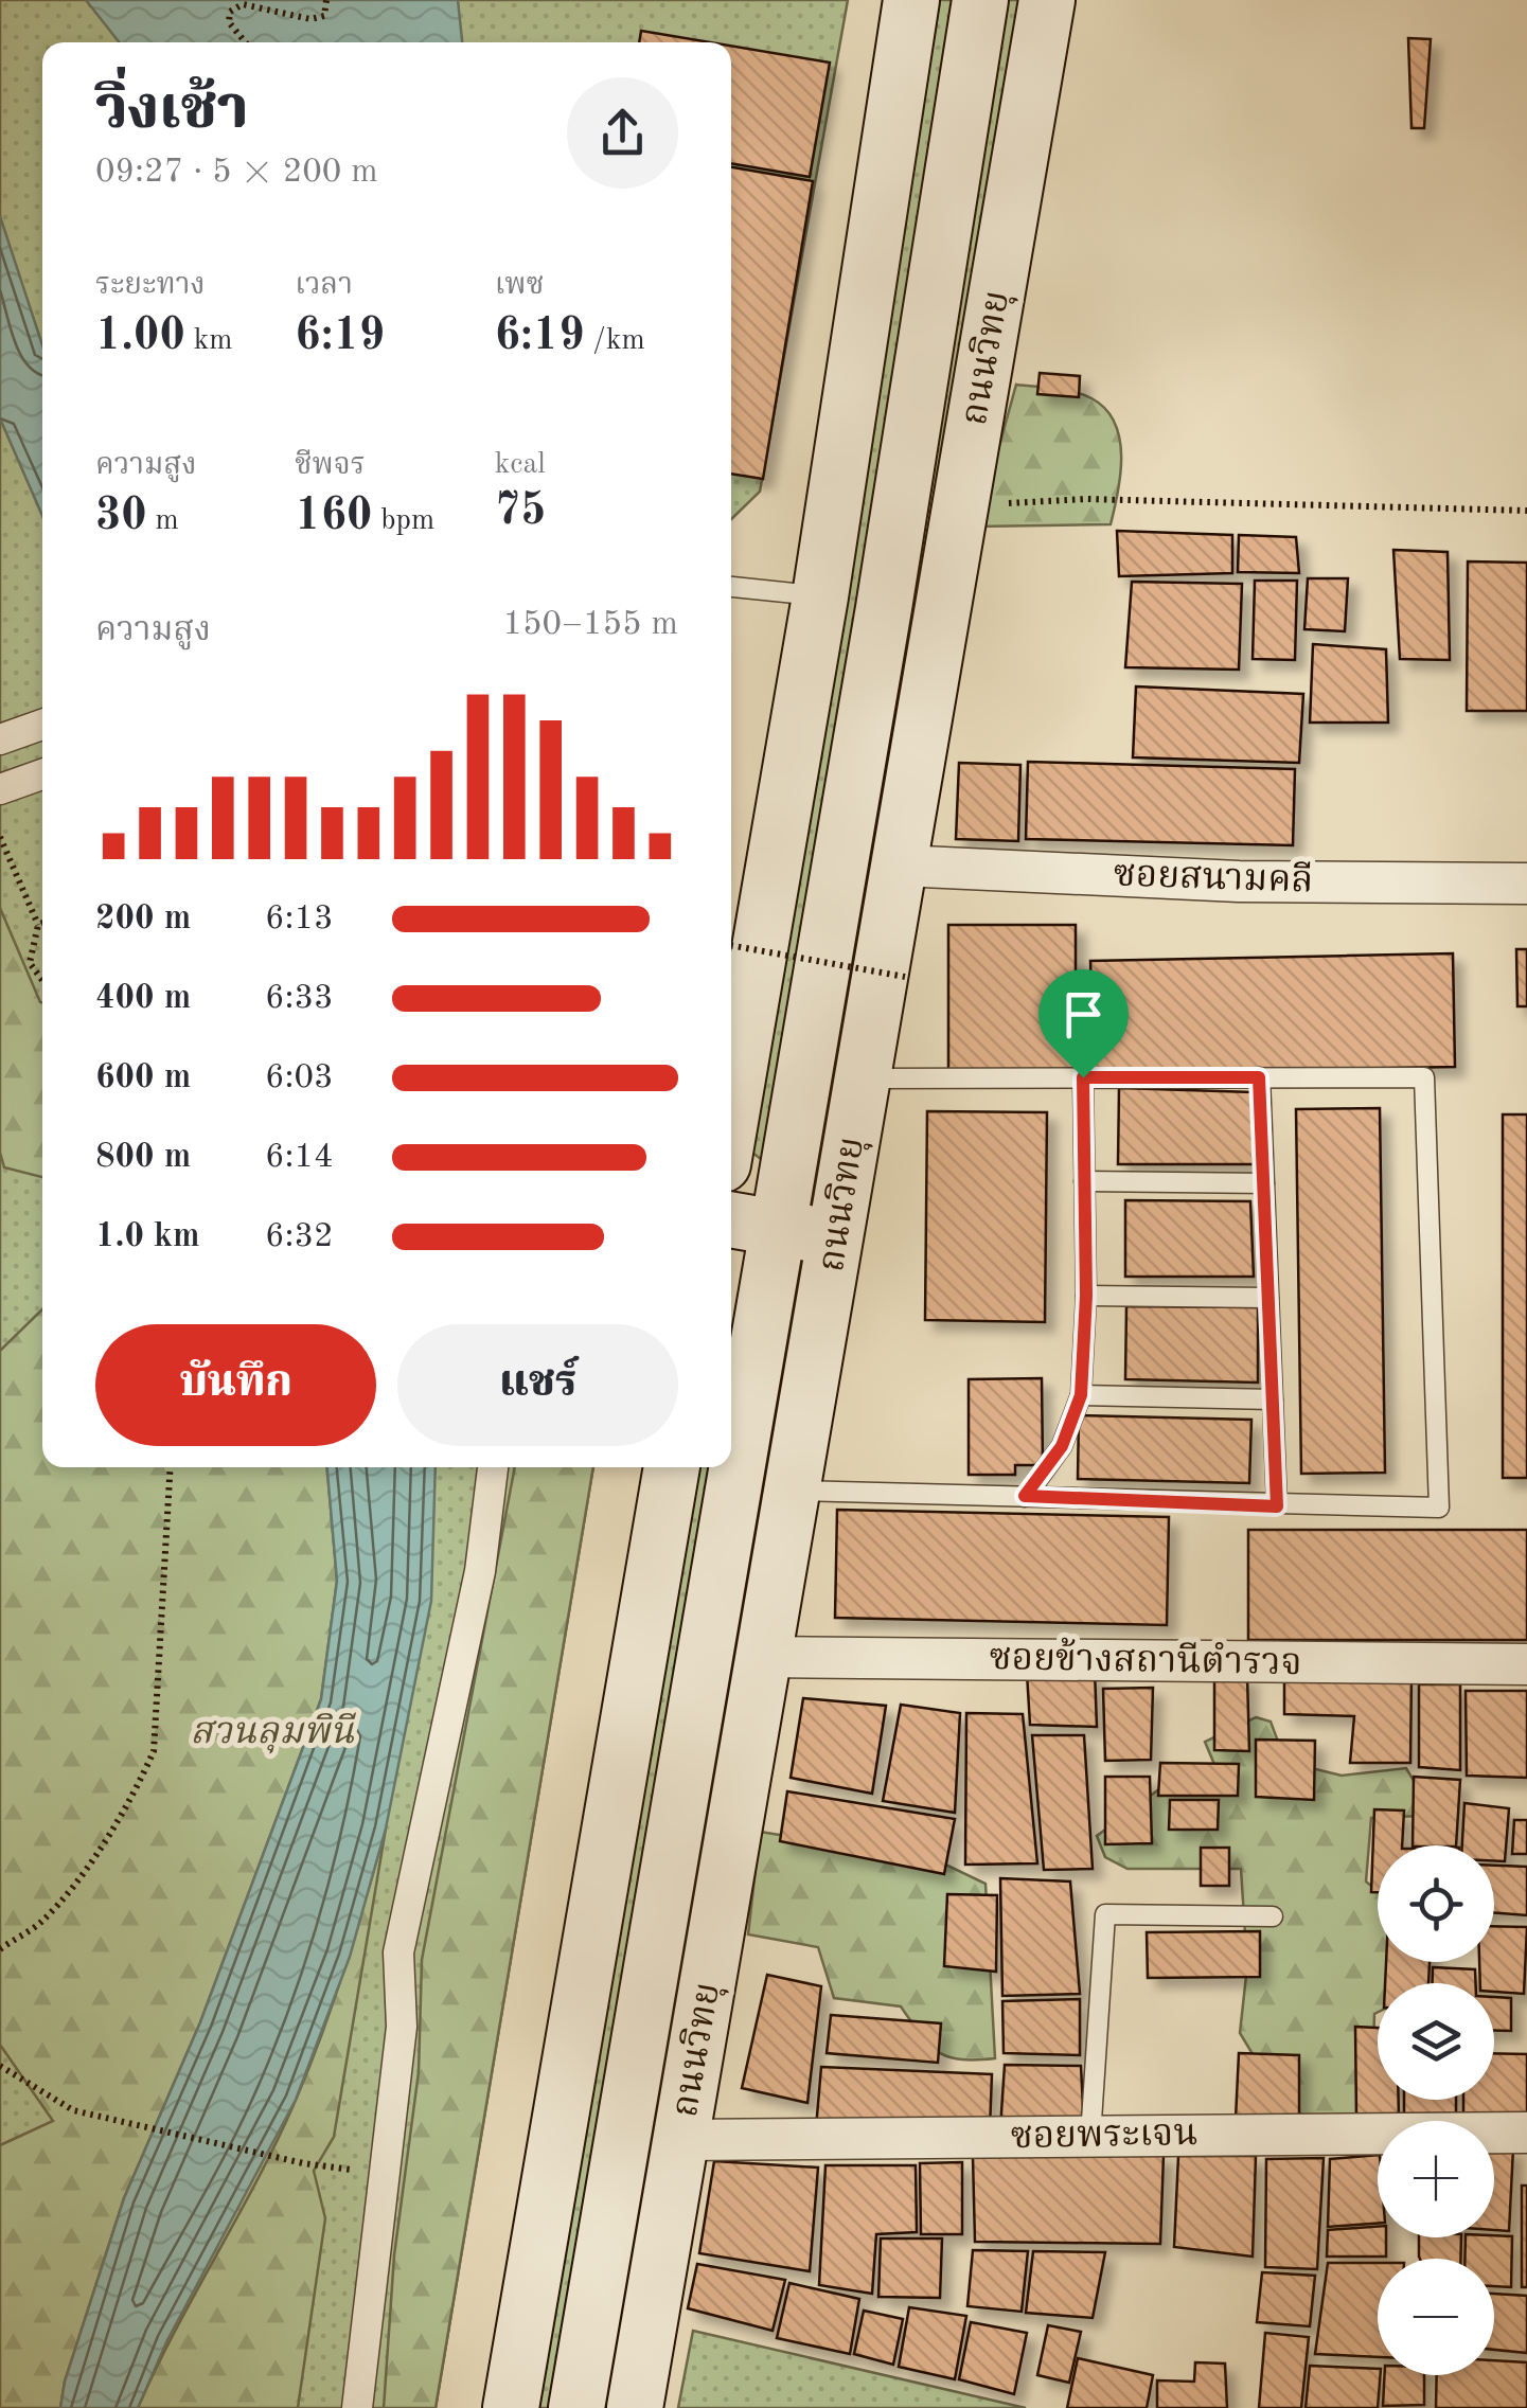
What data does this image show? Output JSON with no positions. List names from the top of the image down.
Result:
{
  "streets": {
    "main road": ["ถนนวิทยุ"],
    "street": ["ซอยสนามคลี", "ซอยข้างสถานีตำรวจ", "ซอยพระเจน"]
  },
  "crossings": [
    ["ถนนวิทยุ", "ซอยสนามคลี"],
    ["ถนนวิทยุ", "ซอยข้างสถานีตำรวจ"],
    ["ถนนวิทยุ", "ซอยพระเจน"]
  ],
  "parks": ["สวนลุมพินี"],
  "page": {
    "heading": ["วิ่งเช้า", "09:27 · 5 × 200 m"],
    "stats": [
      ["ระยะทาง", "1.00 km"],
      ["เวลา", "6:19"],
      ["เพซ", "6:19 /km"],
      ["ความสูง", "30 m"],
      ["ชีพจร", "160 bpm"],
      ["kcal", "75"]
    ],
    "chart": ["ความสูง", "150–155 m"],
    "list": [
      {
        "name": "200 m",
        "note": "6:13"
      },
      {
        "name": "400 m",
        "note": "6:33"
      },
      {
        "name": "600 m",
        "note": "6:03"
      },
      {
        "name": "800 m",
        "note": "6:14"
      },
      {
        "name": "1.0 km",
        "note": "6:32"
      }
    ],
    "buttons": ["บันทึก", "แชร์"],
    "map_buttons": ["+", "−"]
  }
}
